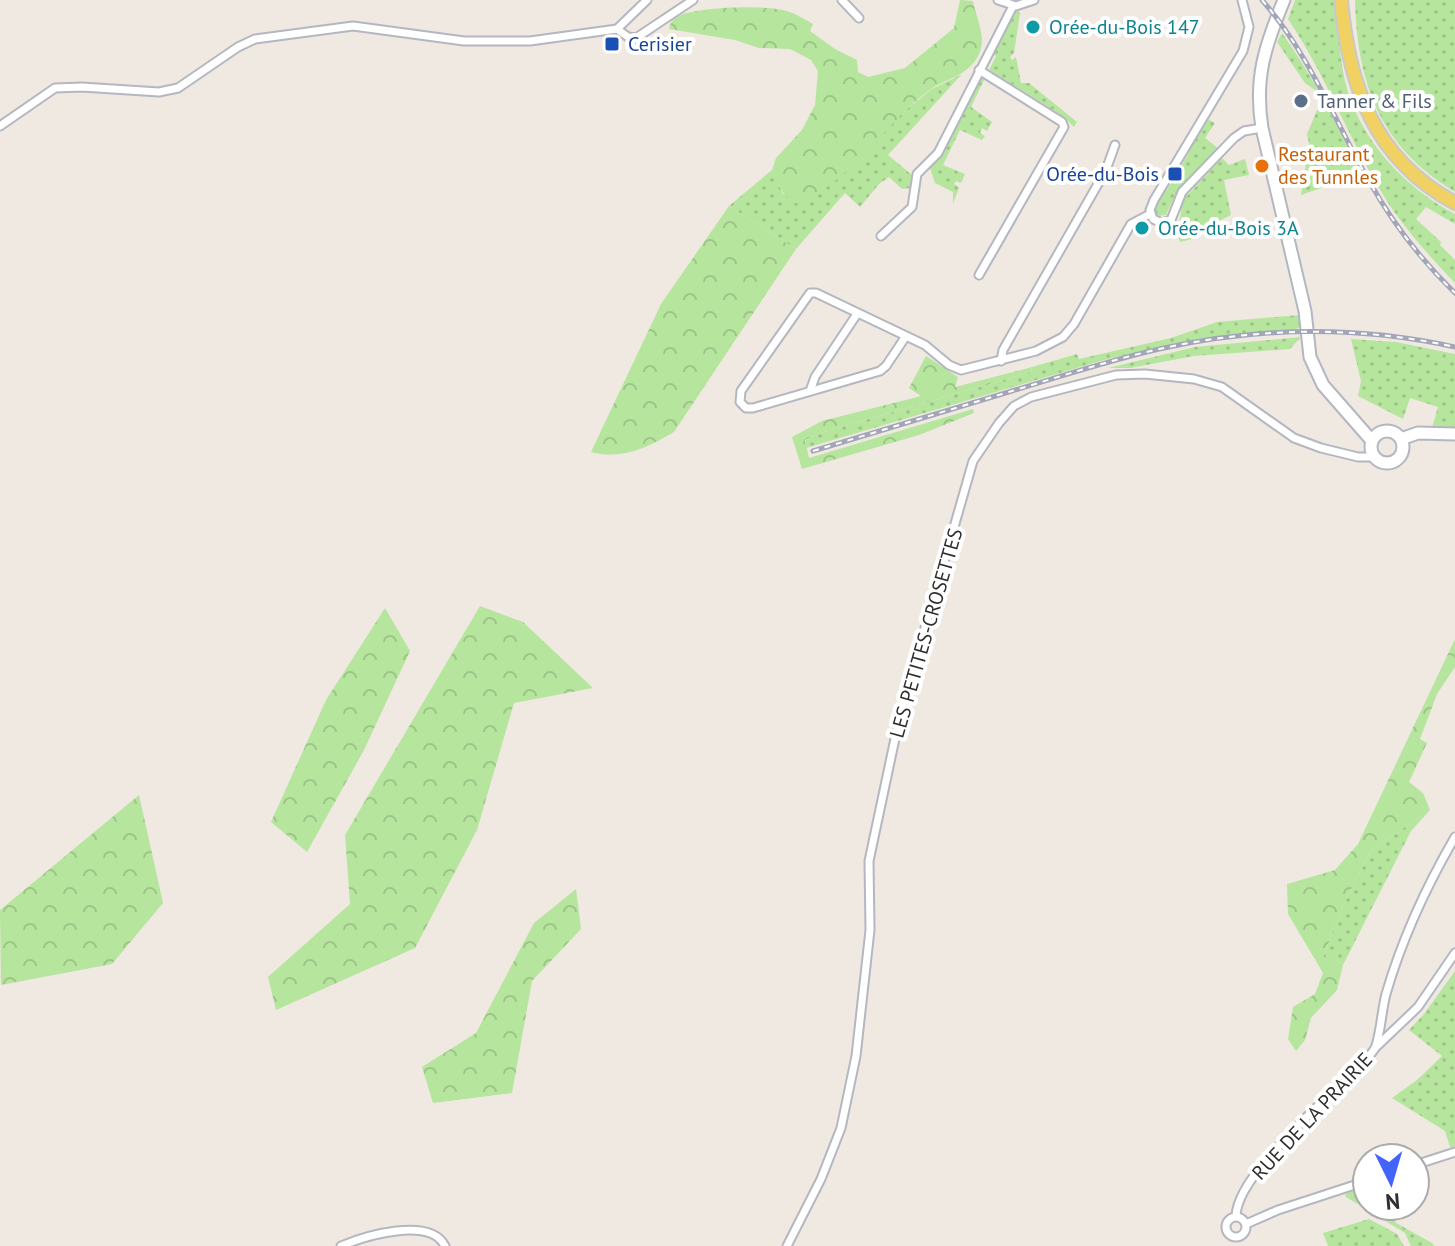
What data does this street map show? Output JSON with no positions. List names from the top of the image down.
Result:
{
  "streets": {
    "street": ["LES PETITES-CROSETTES", "RUE DE LA PRAIRIE"]
  },
  "places": {
    "other": [
      "Orée-du-Bois 147",
      "Tanner & Fils",
      "Restaurant des Tunnles",
      "Orée-du-Bois 3A"
    ],
    "transit": ["Cerisier", "Orée-du-Bois"]
  },
  "north": "bottom"
}
